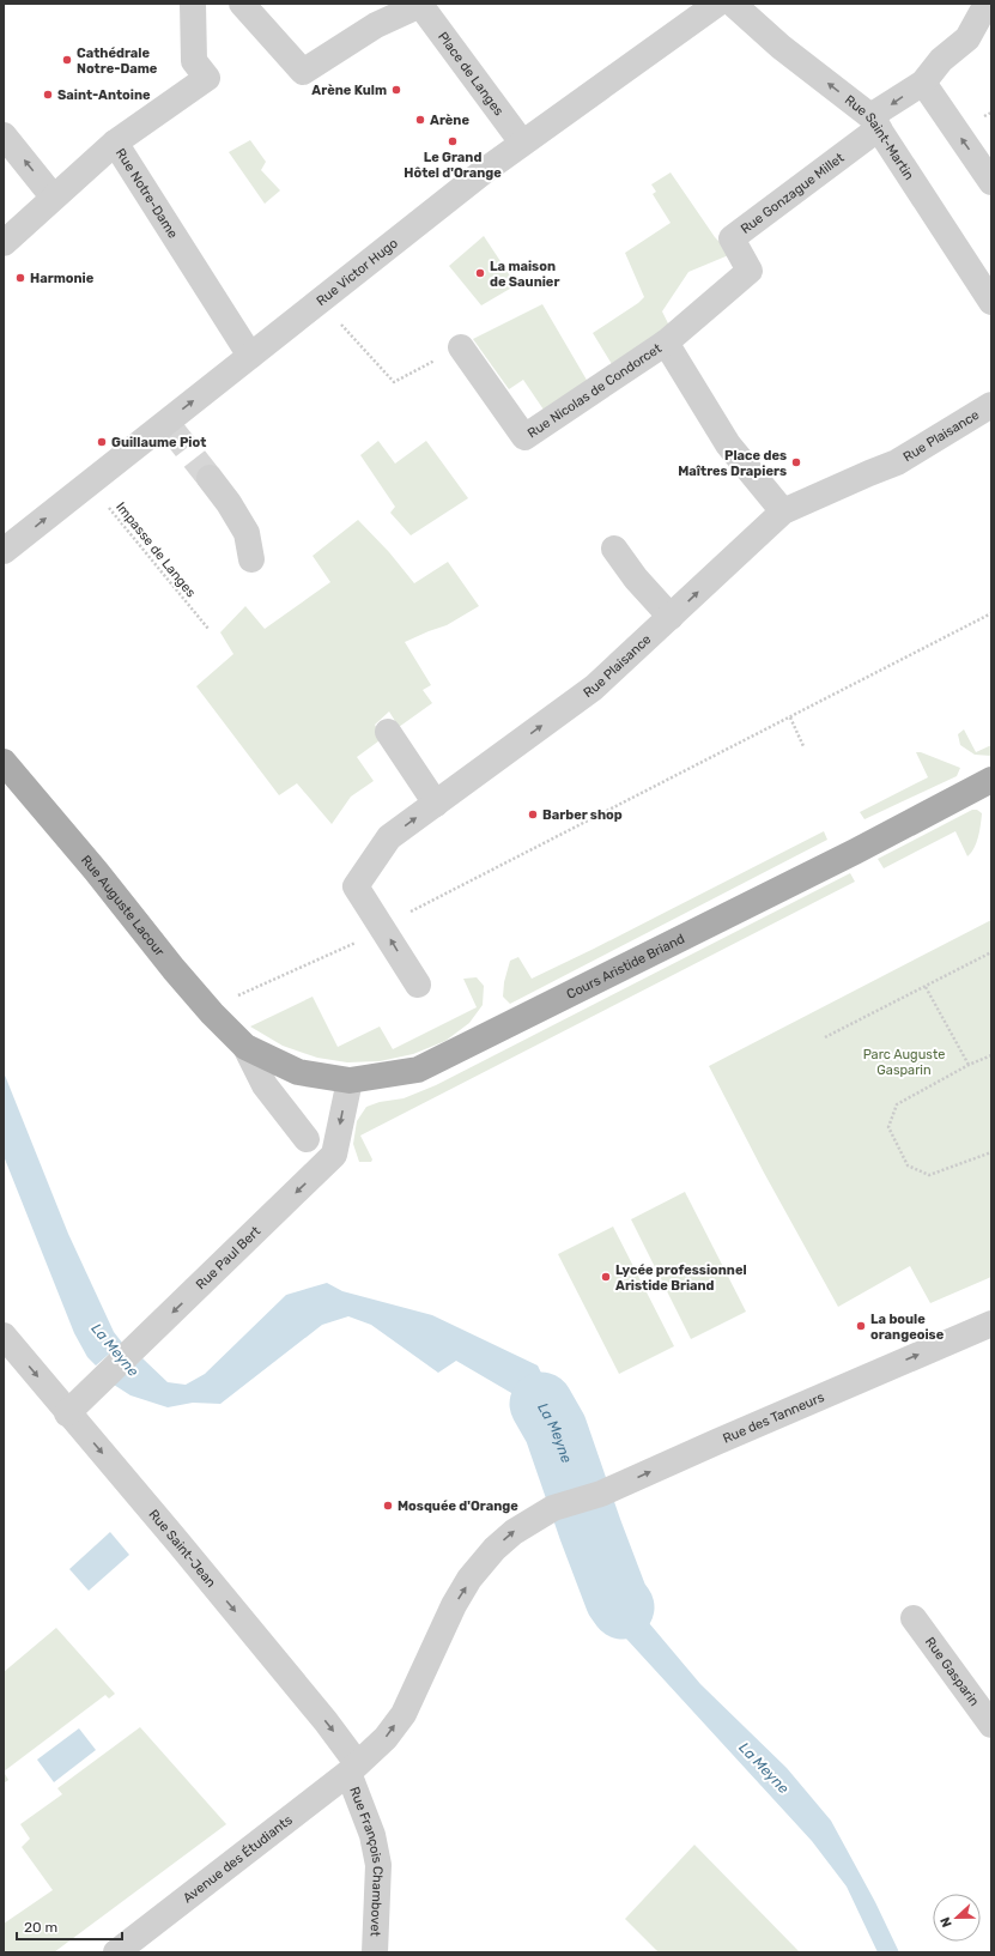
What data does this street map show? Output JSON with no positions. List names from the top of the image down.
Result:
{
  "streets": {
    "main road": ["Rue Auguste Lacour", "Cours Aristide Briand"],
    "street": [
      "Place de Langes",
      "Rue Saint-Martin",
      "Rue Notre-Dame",
      "Rue Gonzague Millet",
      "Rue Victor Hugo",
      "Rue Nicolas de Condorcet",
      "Rue Plaisance",
      "Rue Paul Bert",
      "Rue des Tanneurs",
      "Rue Saint-Jean",
      "Rue Gasparin",
      "Avenue des Étudiants",
      "Rue François Chambovet"
    ],
    "path": ["Impasse de Langes"]
  },
  "crossings": [
    ["Place de Langes", "Rue Victor Hugo"],
    ["Rue Saint-Martin", "Rue Gonzague Millet"],
    ["Rue Notre-Dame", "Rue Victor Hugo"],
    ["Rue Gonzague Millet", "Rue Nicolas de Condorcet"],
    ["Rue Victor Hugo", "Impasse de Langes"],
    ["Rue Nicolas de Condorcet", "Rue Plaisance"],
    ["Rue Auguste Lacour", "Cours Aristide Briand"],
    ["Cours Aristide Briand", "Rue Paul Bert"],
    ["Rue Paul Bert", "Rue Saint-Jean"],
    ["Rue des Tanneurs", "Avenue des Étudiants"],
    ["Rue Saint-Jean", "Avenue des Étudiants"],
    ["Rue Saint-Jean", "Rue François Chambovet"],
    ["Avenue des Étudiants", "Rue François Chambovet"]
  ],
  "one_way": [
    "Rue Saint-Martin",
    "Rue Plaisance",
    "Rue Paul Bert",
    "Rue des Tanneurs",
    "Rue Saint-Jean",
    "Avenue des Étudiants"
  ],
  "water": ["La Meyne"],
  "parks": ["Parc Auguste Gasparin"],
  "places": [
    "Cathédrale Notre-Dame",
    "Arène Kulm",
    "Saint-Antoine",
    "Arène",
    "Le Grand Hôtel d'Orange",
    "La maison de Saunier",
    "Harmonie",
    "Guillaume Piot",
    "Place des Maîtres Drapiers",
    "Barber shop",
    "Lycée professionnel Aristide Briand",
    "La boule orangeoise",
    "Mosquée d'Orange"
  ],
  "scale_bar": "20 m",
  "north": "left"
}
